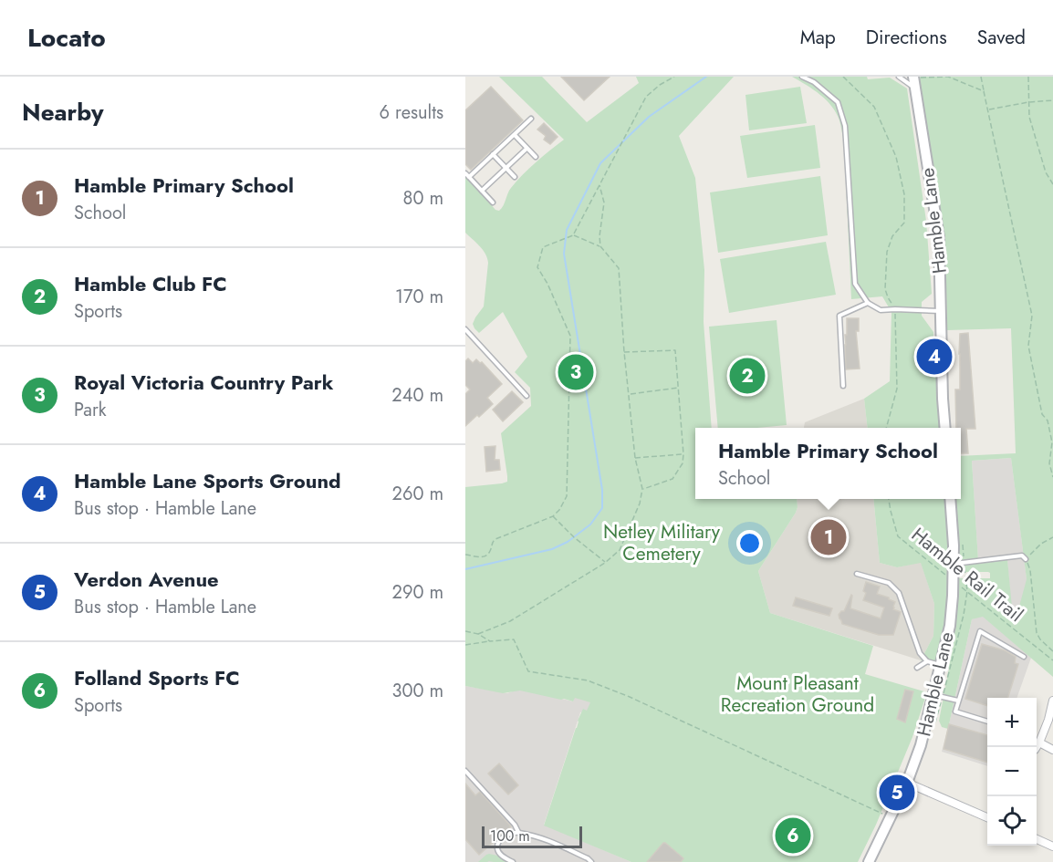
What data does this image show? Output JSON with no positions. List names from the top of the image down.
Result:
{
  "streets": {
    "main road": ["Hamble Lane"],
    "path": ["Hamble Rail Trail"]
  },
  "crossings": [
    ["Hamble Lane", "Hamble Rail Trail"]
  ],
  "parks": ["Netley Military Cemetery", "Mount Pleasant Recreation Ground"],
  "scale_bar": "100 m",
  "page": {
    "header": "Locato",
    "nav": ["Map", "Directions", "Saved"],
    "heading": ["Nearby", "6 results"],
    "list": [
      {
        "mark": "1",
        "name": "Hamble Primary School",
        "note": "School",
        "value": "80 m"
      },
      {
        "mark": "2",
        "name": "Hamble Club FC",
        "note": "Sports",
        "value": "170 m"
      },
      {
        "mark": "3",
        "name": "Royal Victoria Country Park",
        "note": "Park",
        "value": "240 m"
      },
      {
        "mark": "4",
        "name": "Hamble Lane Sports Ground",
        "note": "Bus stop · Hamble Lane",
        "value": "260 m"
      },
      {
        "mark": "5",
        "name": "Verdon Avenue",
        "note": "Bus stop · Hamble Lane",
        "value": "290 m"
      },
      {
        "mark": "6",
        "name": "Folland Sports FC",
        "note": "Sports",
        "value": "300 m"
      }
    ],
    "pins": [
      "4",
      "3",
      "2",
      "1",
      "5",
      "6"
    ],
    "popup": ["Hamble Primary School", "School"],
    "map_buttons": ["+", "−"],
    "scale": "100 m"
  }
}
